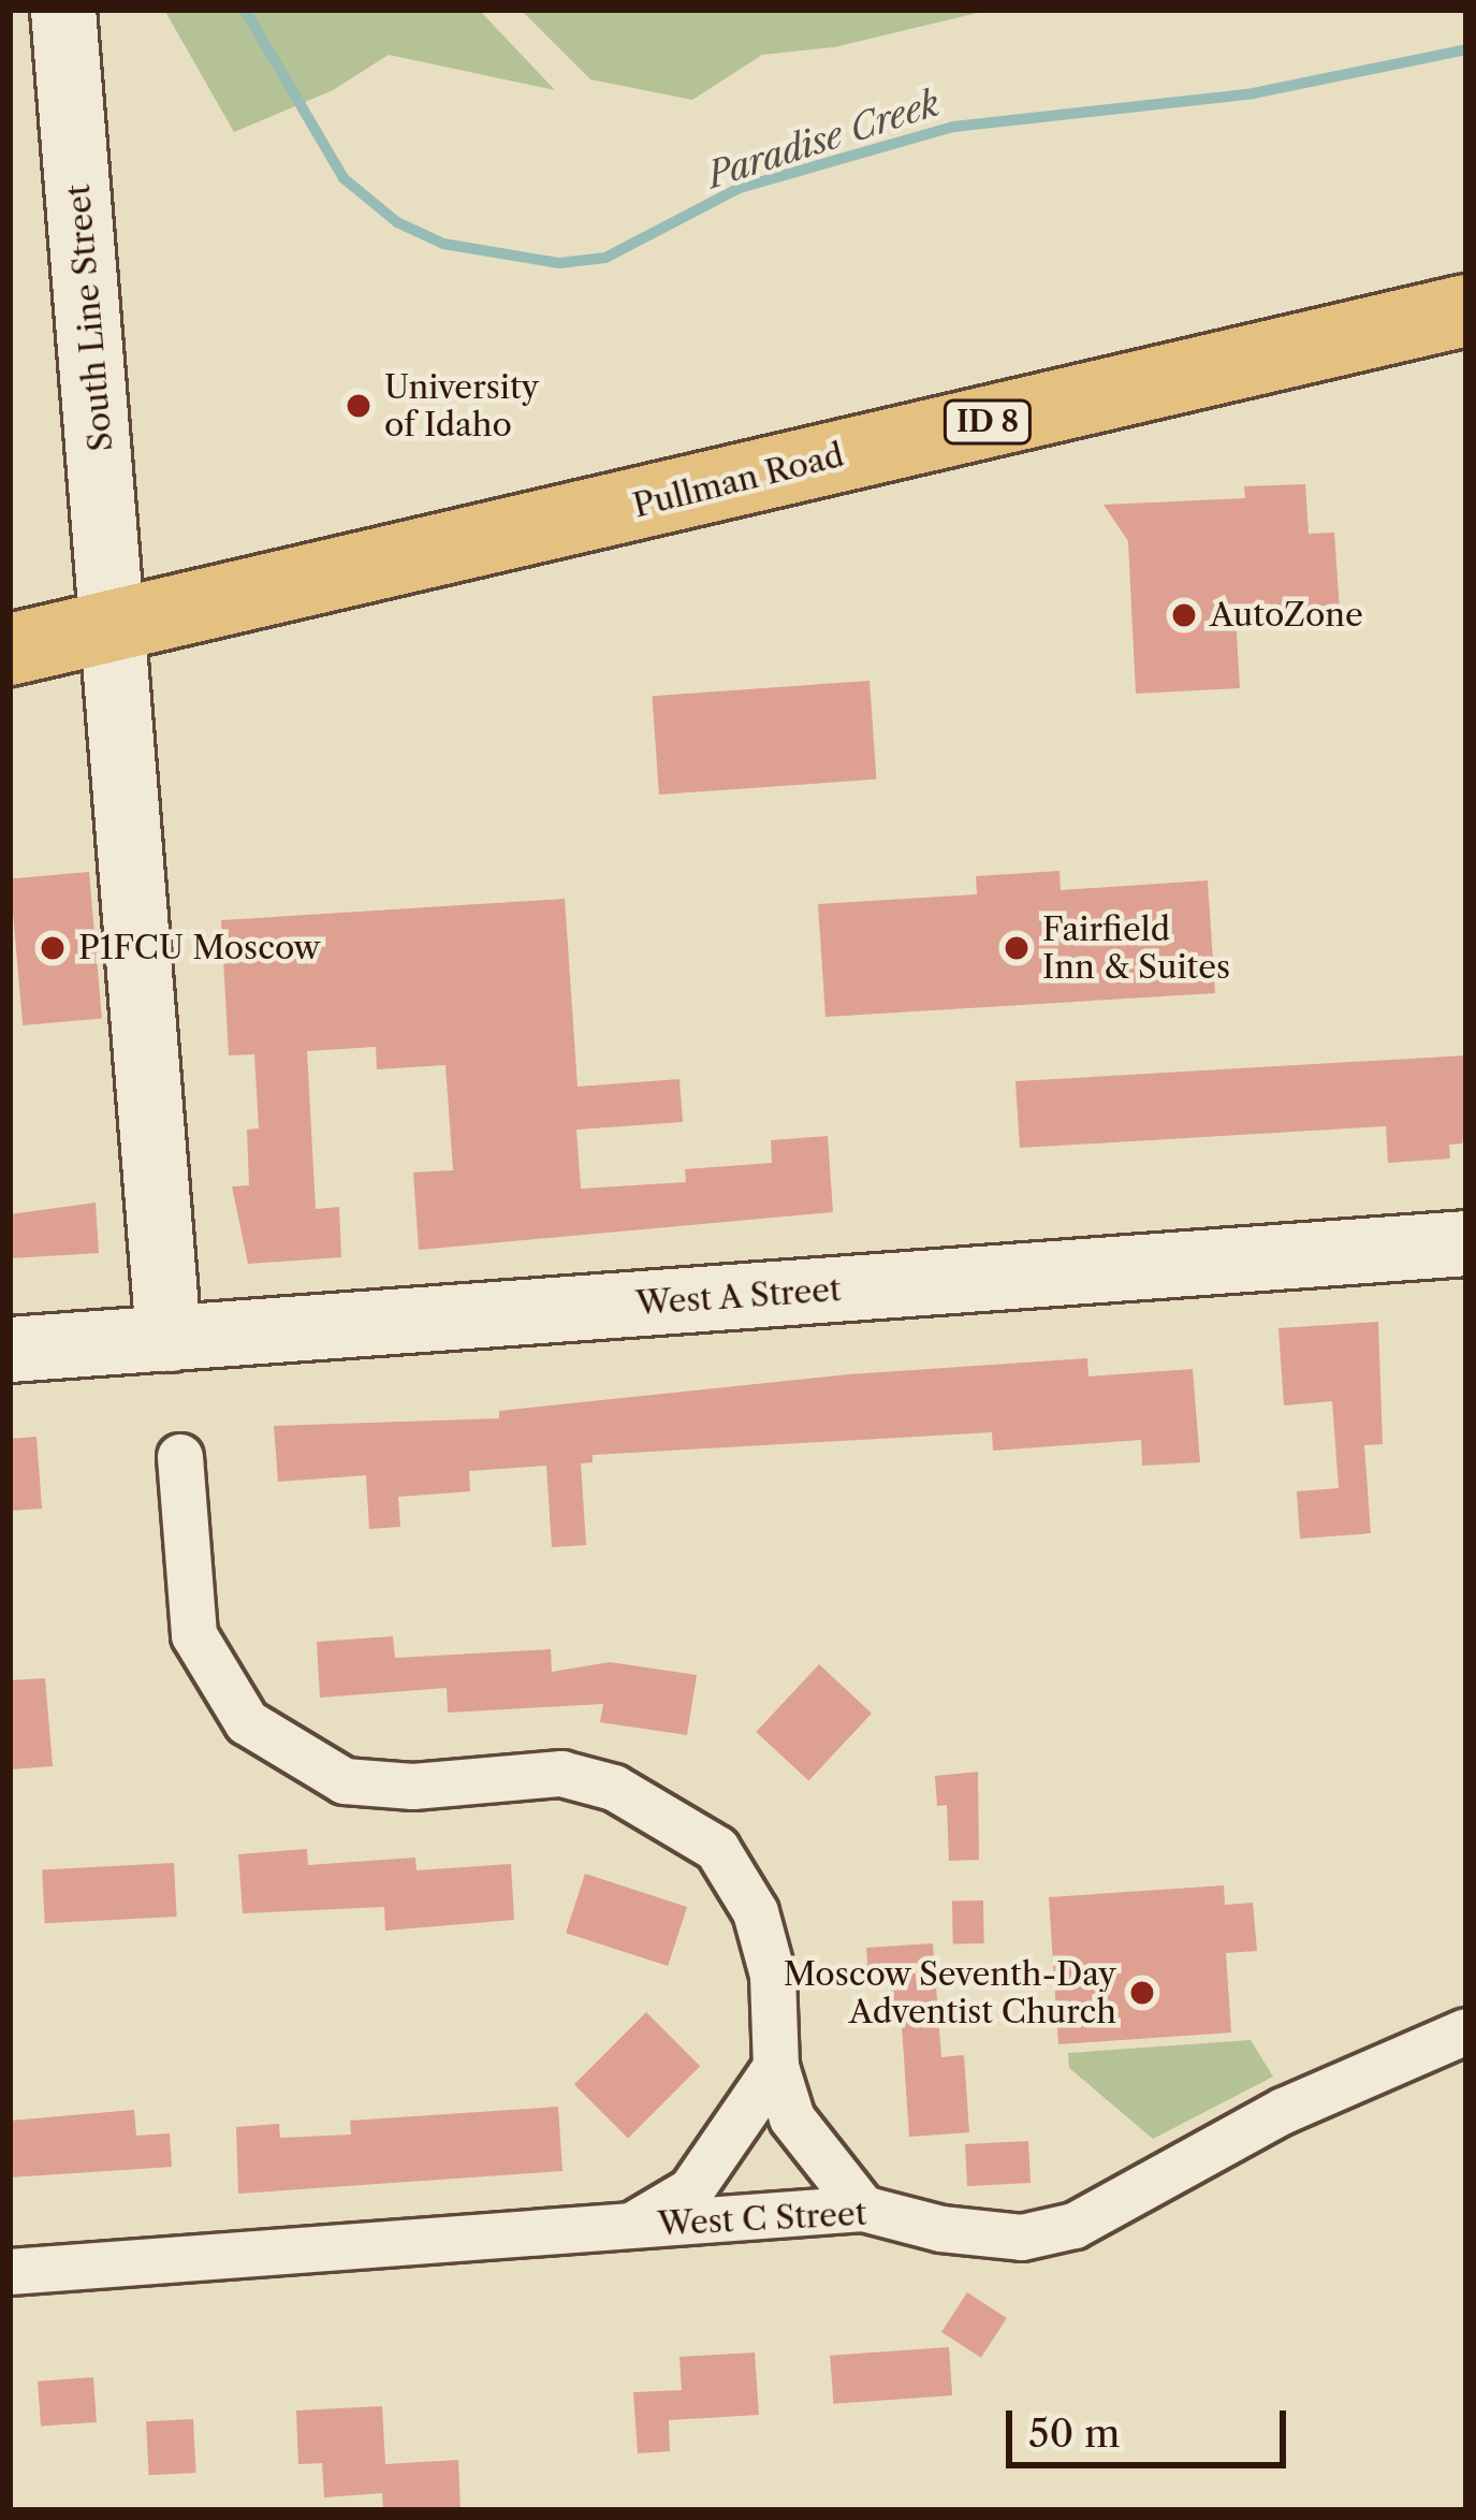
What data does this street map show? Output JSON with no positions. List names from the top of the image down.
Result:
{
  "streets": {
    "main road": ["ID 8", "Pullman Road"],
    "street": ["South Line Street", "West A Street", "West C Street"]
  },
  "crossings": [
    ["South Line Street", "Pullman Road"]
  ],
  "water": ["Paradise Creek"],
  "places": [
    "University of Idaho",
    "AutoZone",
    "P1FCU Moscow",
    "Fairfield Inn & Suites",
    "Moscow Seventh-Day Adventist Church"
  ],
  "scale_bar": "50 m"
}
